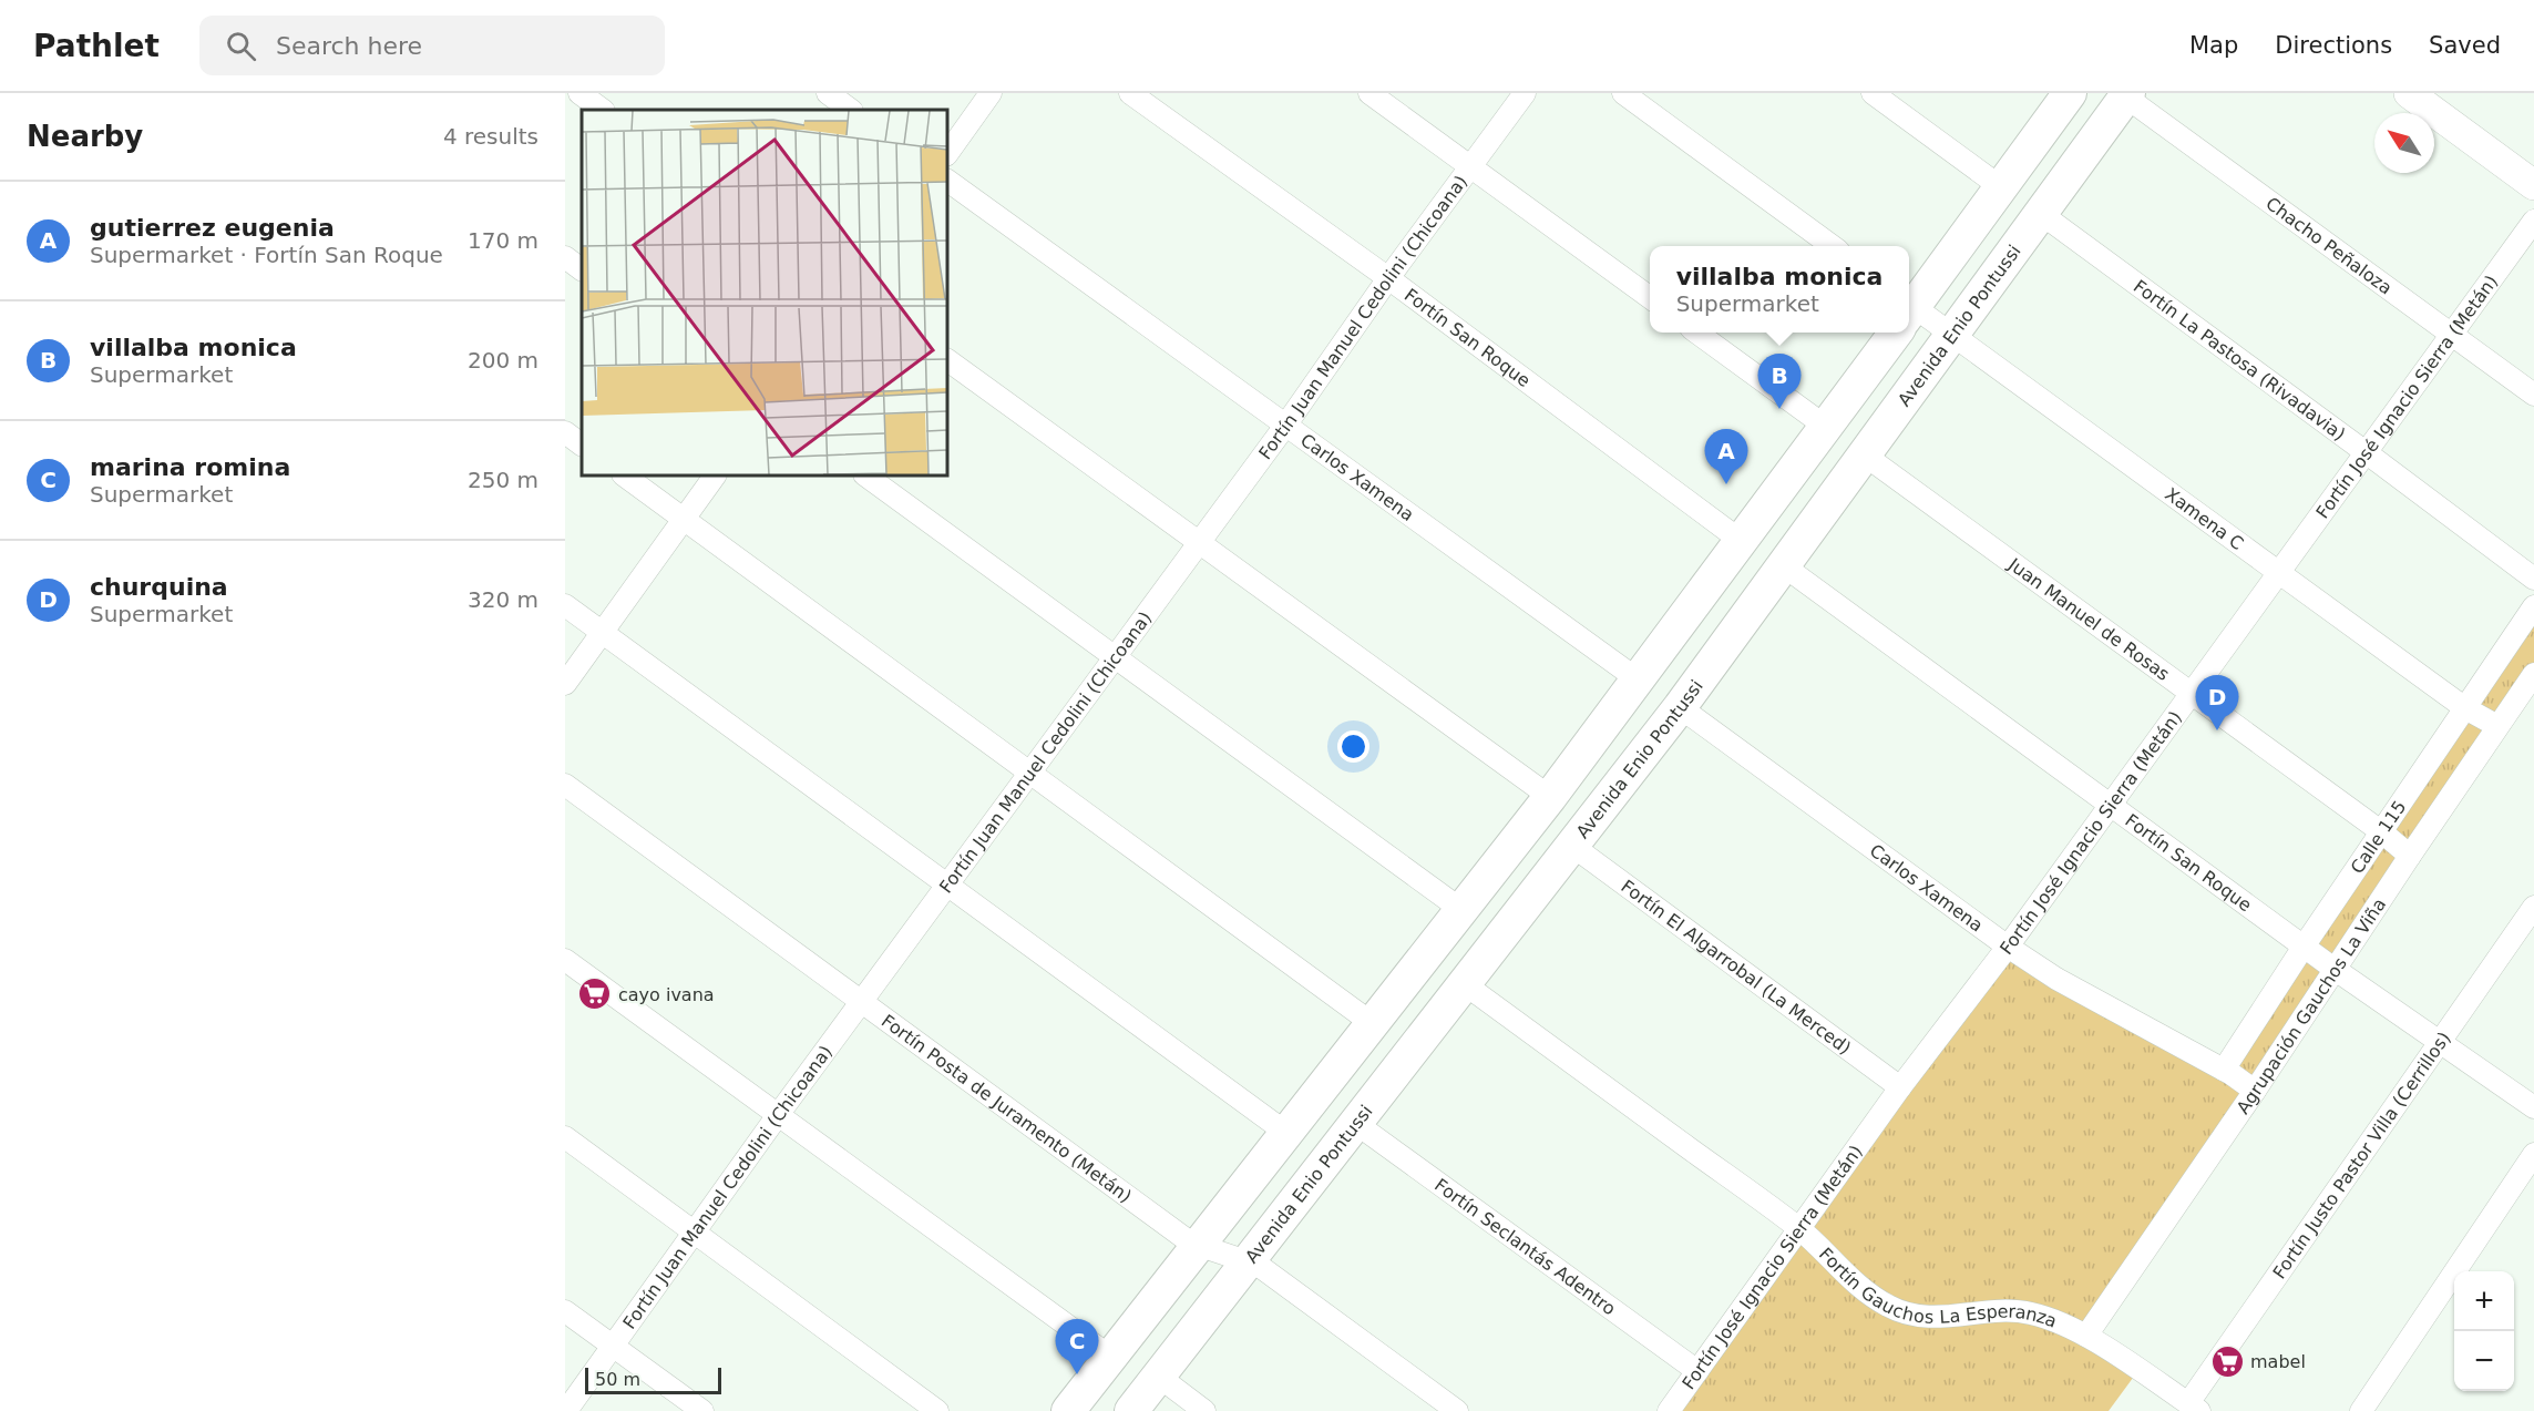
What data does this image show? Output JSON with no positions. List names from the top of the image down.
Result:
{
  "streets": {
    "main road": ["Avenida Enio Pontussi"],
    "street": [
      "Chacho Peñaloza",
      "Fortín Juan Manuel Cedolini (Chicoana)",
      "Fortín San Roque",
      "Fortín La Pastosa (Rivadavia)",
      "Fortín José Ignacio Sierra (Metán)",
      "Carlos Xamena",
      "Xamena C",
      "Juan Manuel de Rosas",
      "Calle 115",
      "Fortín El Algarrobal (La Merced)",
      "Agrupación Gauchos La Viña",
      "Fortín Posta de Juramento (Metán)",
      "Fortín Justo Pastor Villa (Cerrillos)",
      "Fortín Seclantás Adentro",
      "Fortín Gauchos La Esperanza"
    ]
  },
  "crossings": [
    ["Chacho Peñaloza", "Avenida Enio Pontussi"],
    ["Chacho Peñaloza", "Fortín José Ignacio Sierra (Metán)"],
    ["Fortín Juan Manuel Cedolini (Chicoana)", "Fortín San Roque"],
    ["Fortín Juan Manuel Cedolini (Chicoana)", "Carlos Xamena"],
    ["Fortín Juan Manuel Cedolini (Chicoana)", "Fortín Posta de Juramento (Metán)"],
    ["Avenida Enio Pontussi", "Fortín San Roque"],
    ["Avenida Enio Pontussi", "Fortín La Pastosa (Rivadavia)"],
    ["Avenida Enio Pontussi", "Carlos Xamena"],
    ["Avenida Enio Pontussi", "Xamena C"],
    ["Avenida Enio Pontussi", "Juan Manuel de Rosas"],
    ["Avenida Enio Pontussi", "Fortín El Algarrobal (La Merced)"],
    ["Avenida Enio Pontussi", "Fortín Posta de Juramento (Metán)"],
    ["Avenida Enio Pontussi", "Fortín Seclantás Adentro"],
    ["Avenida Enio Pontussi", "Fortín Gauchos La Esperanza"],
    ["Fortín San Roque", "Fortín José Ignacio Sierra (Metán)"],
    ["Fortín San Roque", "Calle 115"],
    ["Fortín San Roque", "Agrupación Gauchos La Viña"],
    ["Fortín San Roque", "Fortín Justo Pastor Villa (Cerrillos)"],
    ["Fortín La Pastosa (Rivadavia)", "Fortín José Ignacio Sierra (Metán)"],
    ["Fortín José Ignacio Sierra (Metán)", "Carlos Xamena"],
    ["Fortín José Ignacio Sierra (Metán)", "Xamena C"],
    ["Fortín José Ignacio Sierra (Metán)", "Juan Manuel de Rosas"],
    ["Fortín José Ignacio Sierra (Metán)", "Fortín El Algarrobal (La Merced)"],
    ["Fortín José Ignacio Sierra (Metán)", "Fortín Seclantás Adentro"],
    ["Fortín José Ignacio Sierra (Metán)", "Fortín Gauchos La Esperanza"],
    ["Carlos Xamena", "Calle 115"],
    ["Carlos Xamena", "Agrupación Gauchos La Viña"],
    ["Xamena C", "Calle 115"],
    ["Xamena C", "Agrupación Gauchos La Viña"],
    ["Juan Manuel de Rosas", "Calle 115"],
    ["Juan Manuel de Rosas", "Agrupación Gauchos La Viña"],
    ["Agrupación Gauchos La Viña", "Fortín Gauchos La Esperanza"],
    ["Fortín Justo Pastor Villa (Cerrillos)", "Fortín Gauchos La Esperanza"]
  ],
  "places": {
    "supermarket": ["cayo ivana", "mabel"]
  },
  "scale_bar": "50 m",
  "north": "top left",
  "page": {
    "header": "Pathlet",
    "search": "Search here",
    "nav": ["Map", "Directions", "Saved"],
    "heading": ["Nearby", "4 results"],
    "list": [
      {
        "mark": "A",
        "name": "gutierrez eugenia",
        "note": "Supermarket · Fortín San Roque",
        "value": "170 m"
      },
      {
        "mark": "B",
        "name": "villalba monica",
        "note": "Supermarket",
        "value": "200 m"
      },
      {
        "mark": "C",
        "name": "marina romina",
        "note": "Supermarket",
        "value": "250 m"
      },
      {
        "mark": "D",
        "name": "churquina",
        "note": "Supermarket",
        "value": "320 m"
      }
    ],
    "popup": ["villalba monica", "Supermarket"],
    "pins": [
      "B",
      "A",
      "D",
      "C"
    ],
    "map_buttons": ["+", "−"],
    "scale": "50 m"
  }
}
